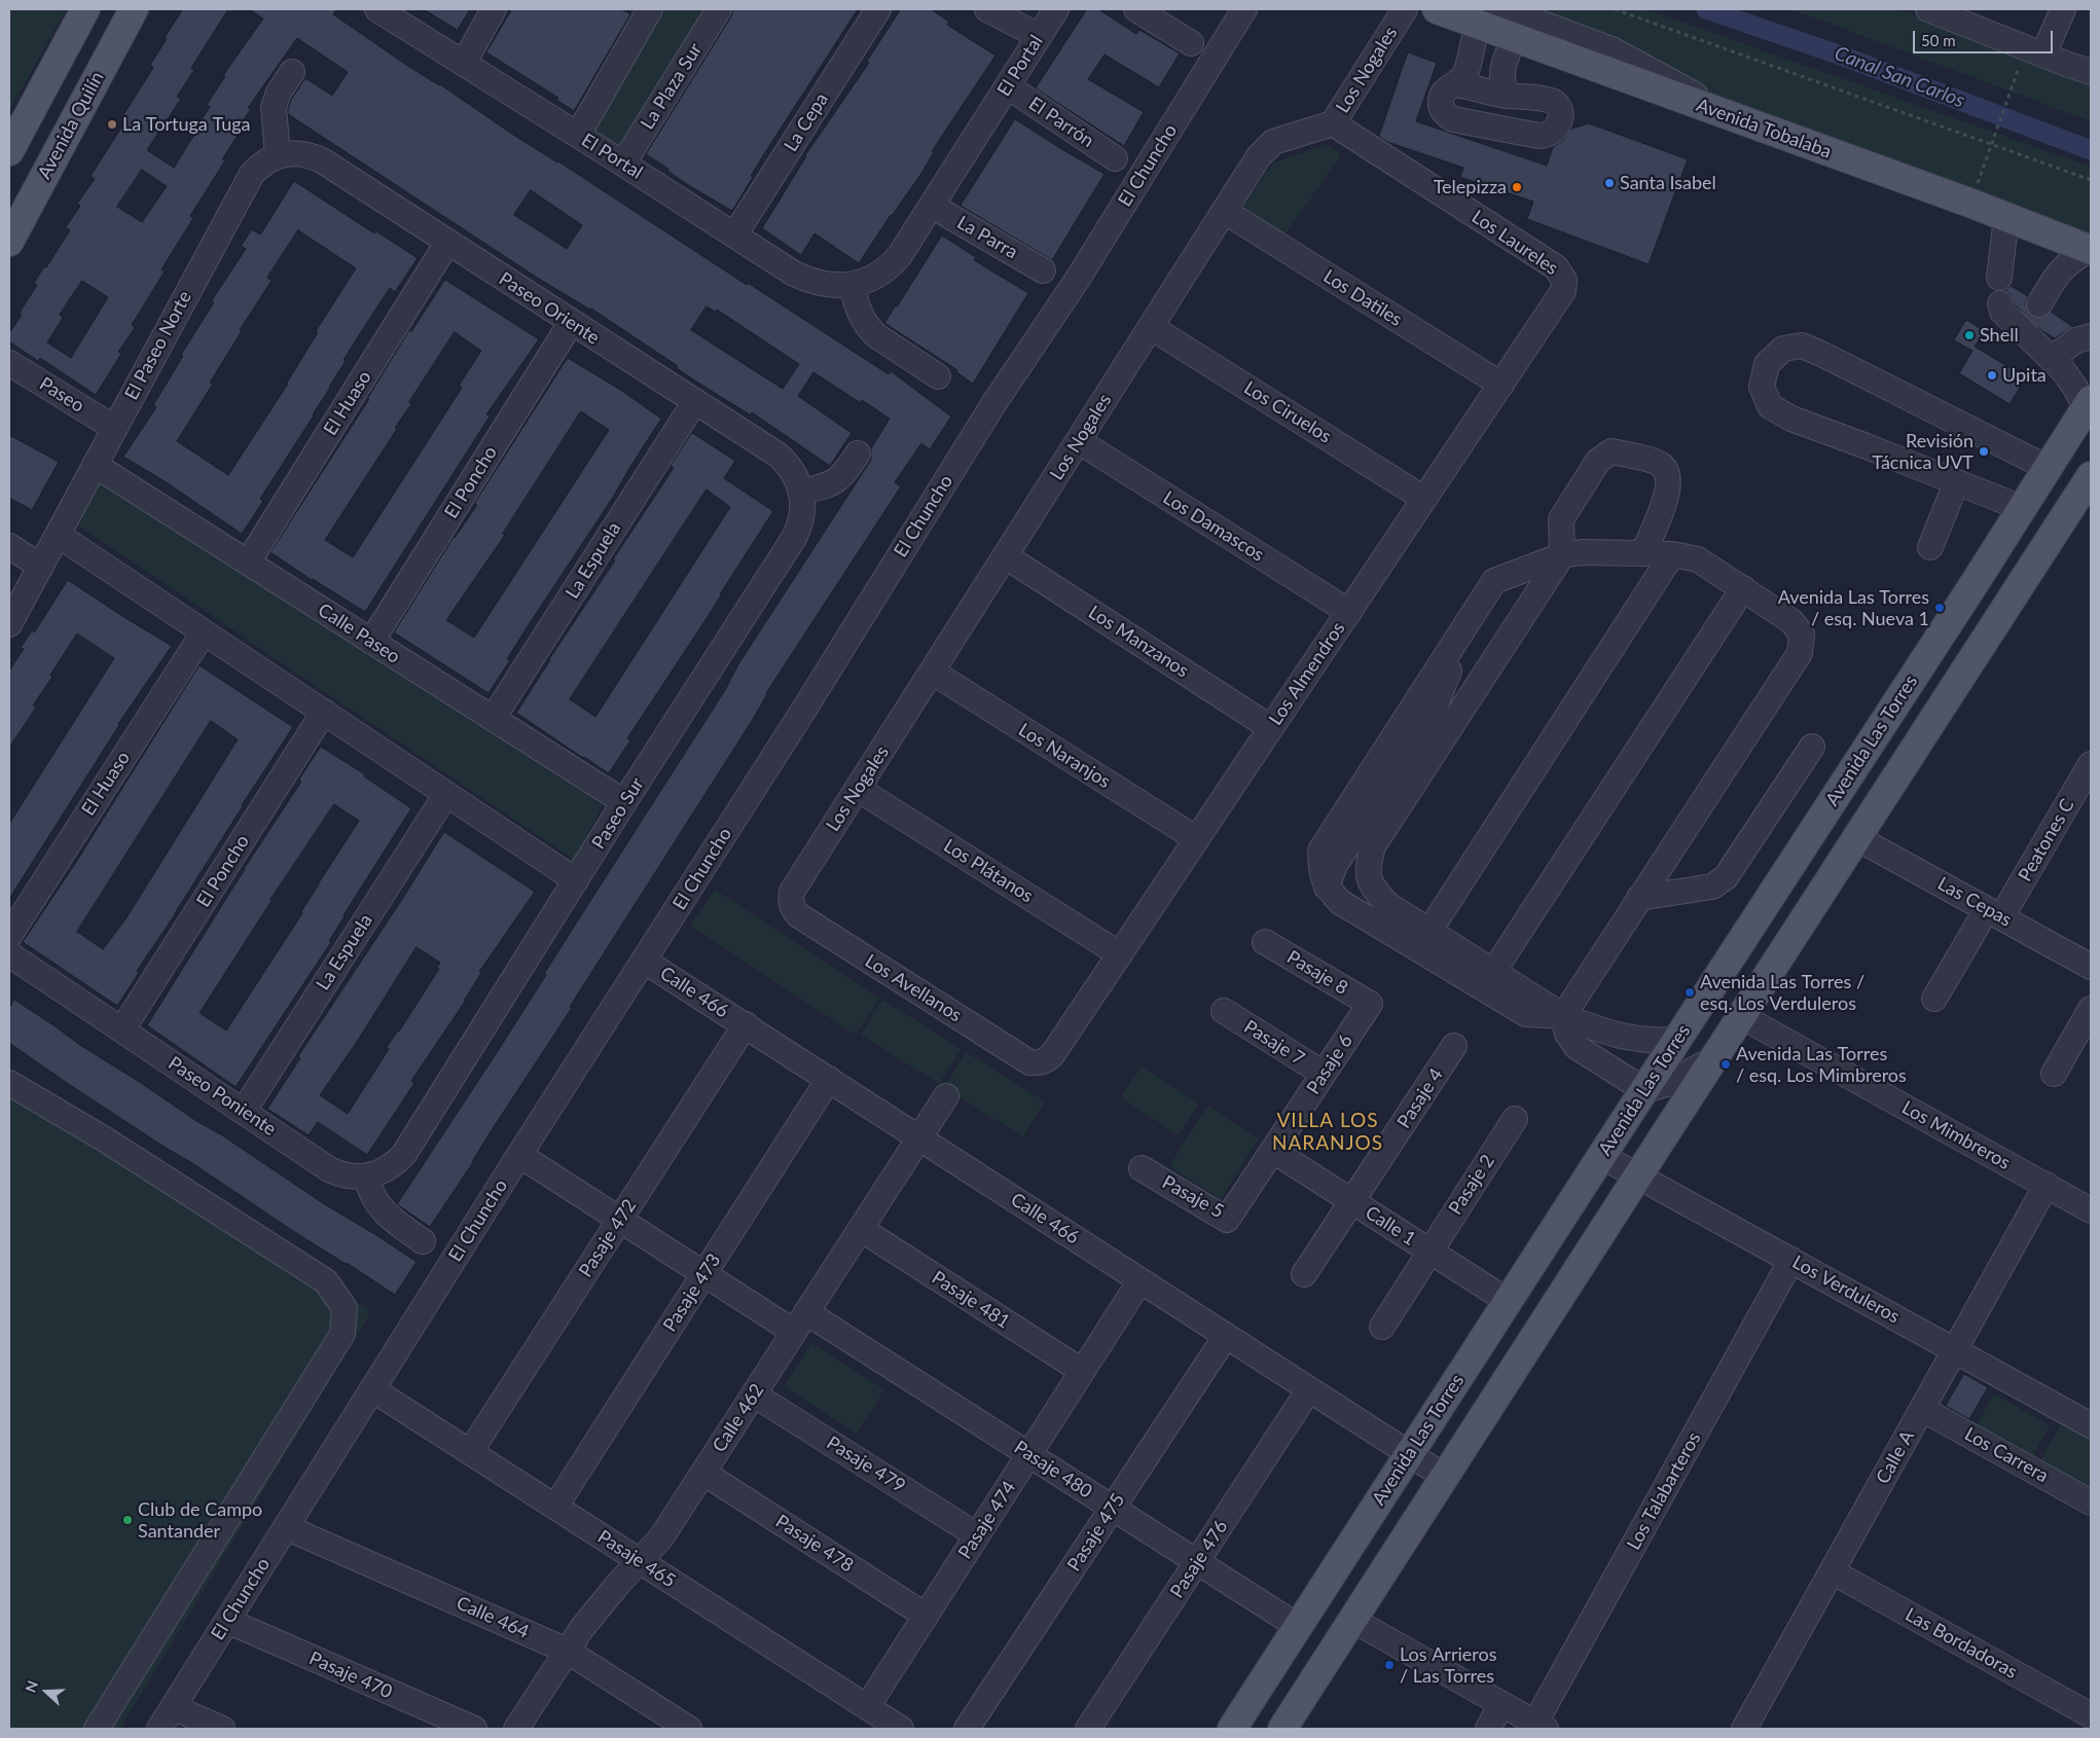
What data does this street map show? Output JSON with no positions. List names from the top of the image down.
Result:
{
  "streets": {
    "main road": ["Avenida Quilín", "Avenida Tobalaba", "Avenida Las Torres"],
    "street": [
      "El Portal",
      "Los Nogales",
      "La Plaza Sur",
      "La Cepa",
      "El Parrón",
      "El Chuncho",
      "La Parra",
      "Los Laureles",
      "Los Datiles",
      "Paseo Oriente",
      "El Paseo Norte",
      "Paseo",
      "El Huaso",
      "Los Ciruelos",
      "El Poncho",
      "Los Damascos",
      "La Espuela",
      "Calle Paseo",
      "Los Manzanos",
      "Los Almendros",
      "Los Naranjos",
      "Paseo Sur",
      "Peatones C",
      "Los Plátanos",
      "Las Cepas",
      "Pasaje 8",
      "Los Avellanos",
      "Calle 466",
      "Pasaje 7",
      "Pasaje 6",
      "Paseo Poniente",
      "Pasaje 4",
      "Los Mimbreros",
      "Pasaje 2",
      "Pasaje 5",
      "Calle 1",
      "Pasaje 472",
      "Los Verduleros",
      "Pasaje 473",
      "Pasaje 481",
      "Calle 462",
      "Los Carrera",
      "Calle A",
      "Pasaje 479",
      "Pasaje 480",
      "Los Talabarteros",
      "Pasaje 474",
      "Pasaje 475",
      "Pasaje 478",
      "Pasaje 465",
      "Pasaje 476",
      "Calle 464",
      "Las Bordadoras",
      "Pasaje 470"
    ]
  },
  "crossings": [
    ["El Portal", "La Plaza Sur"],
    ["El Portal", "La Cepa"],
    ["El Portal", "El Parrón"],
    ["El Portal", "La Parra"],
    ["Los Nogales", "Los Laureles"],
    ["Los Nogales", "Los Datiles"],
    ["Los Nogales", "Los Ciruelos"],
    ["Los Nogales", "Los Damascos"],
    ["Los Nogales", "Los Manzanos"],
    ["Los Nogales", "Los Naranjos"],
    ["Los Nogales", "Los Plátanos"],
    ["Los Nogales", "Los Avellanos"],
    ["El Chuncho", "Calle 466"],
    ["El Chuncho", "Pasaje 480"],
    ["El Chuncho", "Pasaje 465"],
    ["El Chuncho", "Calle 464"],
    ["El Chuncho", "Pasaje 470"],
    ["Los Laureles", "Los Almendros"],
    ["Los Datiles", "Los Almendros"],
    ["Paseo Oriente", "El Paseo Norte"],
    ["Paseo Oriente", "El Huaso"],
    ["Paseo Oriente", "El Poncho"],
    ["Paseo Oriente", "La Espuela"],
    ["Paseo Oriente", "Paseo Sur"],
    ["El Paseo Norte", "Paseo"],
    ["El Paseo Norte", "Calle Paseo"],
    ["El Huaso", "Calle Paseo"],
    ["Los Ciruelos", "Los Almendros"],
    ["El Poncho", "Calle Paseo"],
    ["El Poncho", "Paseo Poniente"],
    ["Los Damascos", "Los Almendros"],
    ["La Espuela", "Calle Paseo"],
    ["La Espuela", "Paseo Poniente"],
    ["Calle Paseo", "Paseo Sur"],
    ["Los Manzanos", "Los Almendros"],
    ["Los Almendros", "Los Naranjos"],
    ["Los Almendros", "Los Plátanos"],
    ["Los Almendros", "Los Avellanos"],
    ["Avenida Las Torres", "Calle 466"],
    ["Avenida Las Torres", "Calle 1"],
    ["Avenida Las Torres", "Los Verduleros"],
    ["Avenida Las Torres", "Pasaje 480"],
    ["Paseo Sur", "Paseo Poniente"],
    ["Peatones C", "Las Cepas"],
    ["Pasaje 8", "Pasaje 6"],
    ["Calle 466", "Pasaje 472"],
    ["Calle 466", "Pasaje 473"],
    ["Calle 466", "Calle 462"],
    ["Calle 466", "Pasaje 474"],
    ["Calle 466", "Pasaje 475"],
    ["Calle 466", "Pasaje 476"],
    ["Pasaje 7", "Pasaje 6"],
    ["Pasaje 6", "Pasaje 5"],
    ["Pasaje 6", "Calle 1"],
    ["Pasaje 4", "Calle 1"],
    ["Los Mimbreros", "Calle A"],
    ["Pasaje 2", "Calle 1"],
    ["Pasaje 5", "Calle 1"],
    ["Pasaje 472", "Pasaje 480"],
    ["Pasaje 472", "Pasaje 465"],
    ["Los Verduleros", "Calle A"],
    ["Los Verduleros", "Los Talabarteros"],
    ["Pasaje 473", "Pasaje 480"],
    ["Pasaje 473", "Pasaje 465"],
    ["Pasaje 481", "Calle 462"],
    ["Pasaje 481", "Pasaje 474"],
    ["Calle 462", "Pasaje 479"],
    ["Calle 462", "Pasaje 480"],
    ["Calle 462", "Pasaje 478"],
    ["Calle 462", "Pasaje 465"],
    ["Calle 462", "Calle 464"],
    ["Los Carrera", "Calle A"],
    ["Calle A", "Las Bordadoras"],
    ["Pasaje 479", "Pasaje 474"],
    ["Pasaje 480", "Pasaje 474"],
    ["Pasaje 480", "Pasaje 475"],
    ["Pasaje 480", "Pasaje 476"],
    ["Pasaje 474", "Pasaje 478"],
    ["Pasaje 474", "Pasaje 465"]
  ],
  "districts": ["VILLA LOS NARANJOS"],
  "water": ["Canal San Carlos"],
  "places": [
    "La Tortuga Tuga",
    "Santa Isabel",
    "Telepizza",
    "Shell",
    "Upita",
    "Revisión Tácnica UVT",
    "Avenida Las Torres / esq. Nueva 1",
    "Avenida Las Torres / esq. Los Verduleros",
    "Avenida Las Torres / esq. Los Mimbreros",
    "Club de Campo Santander",
    "Los Arrieros / Las Torres"
  ],
  "scale_bar": "50 m",
  "north": "left"
}
